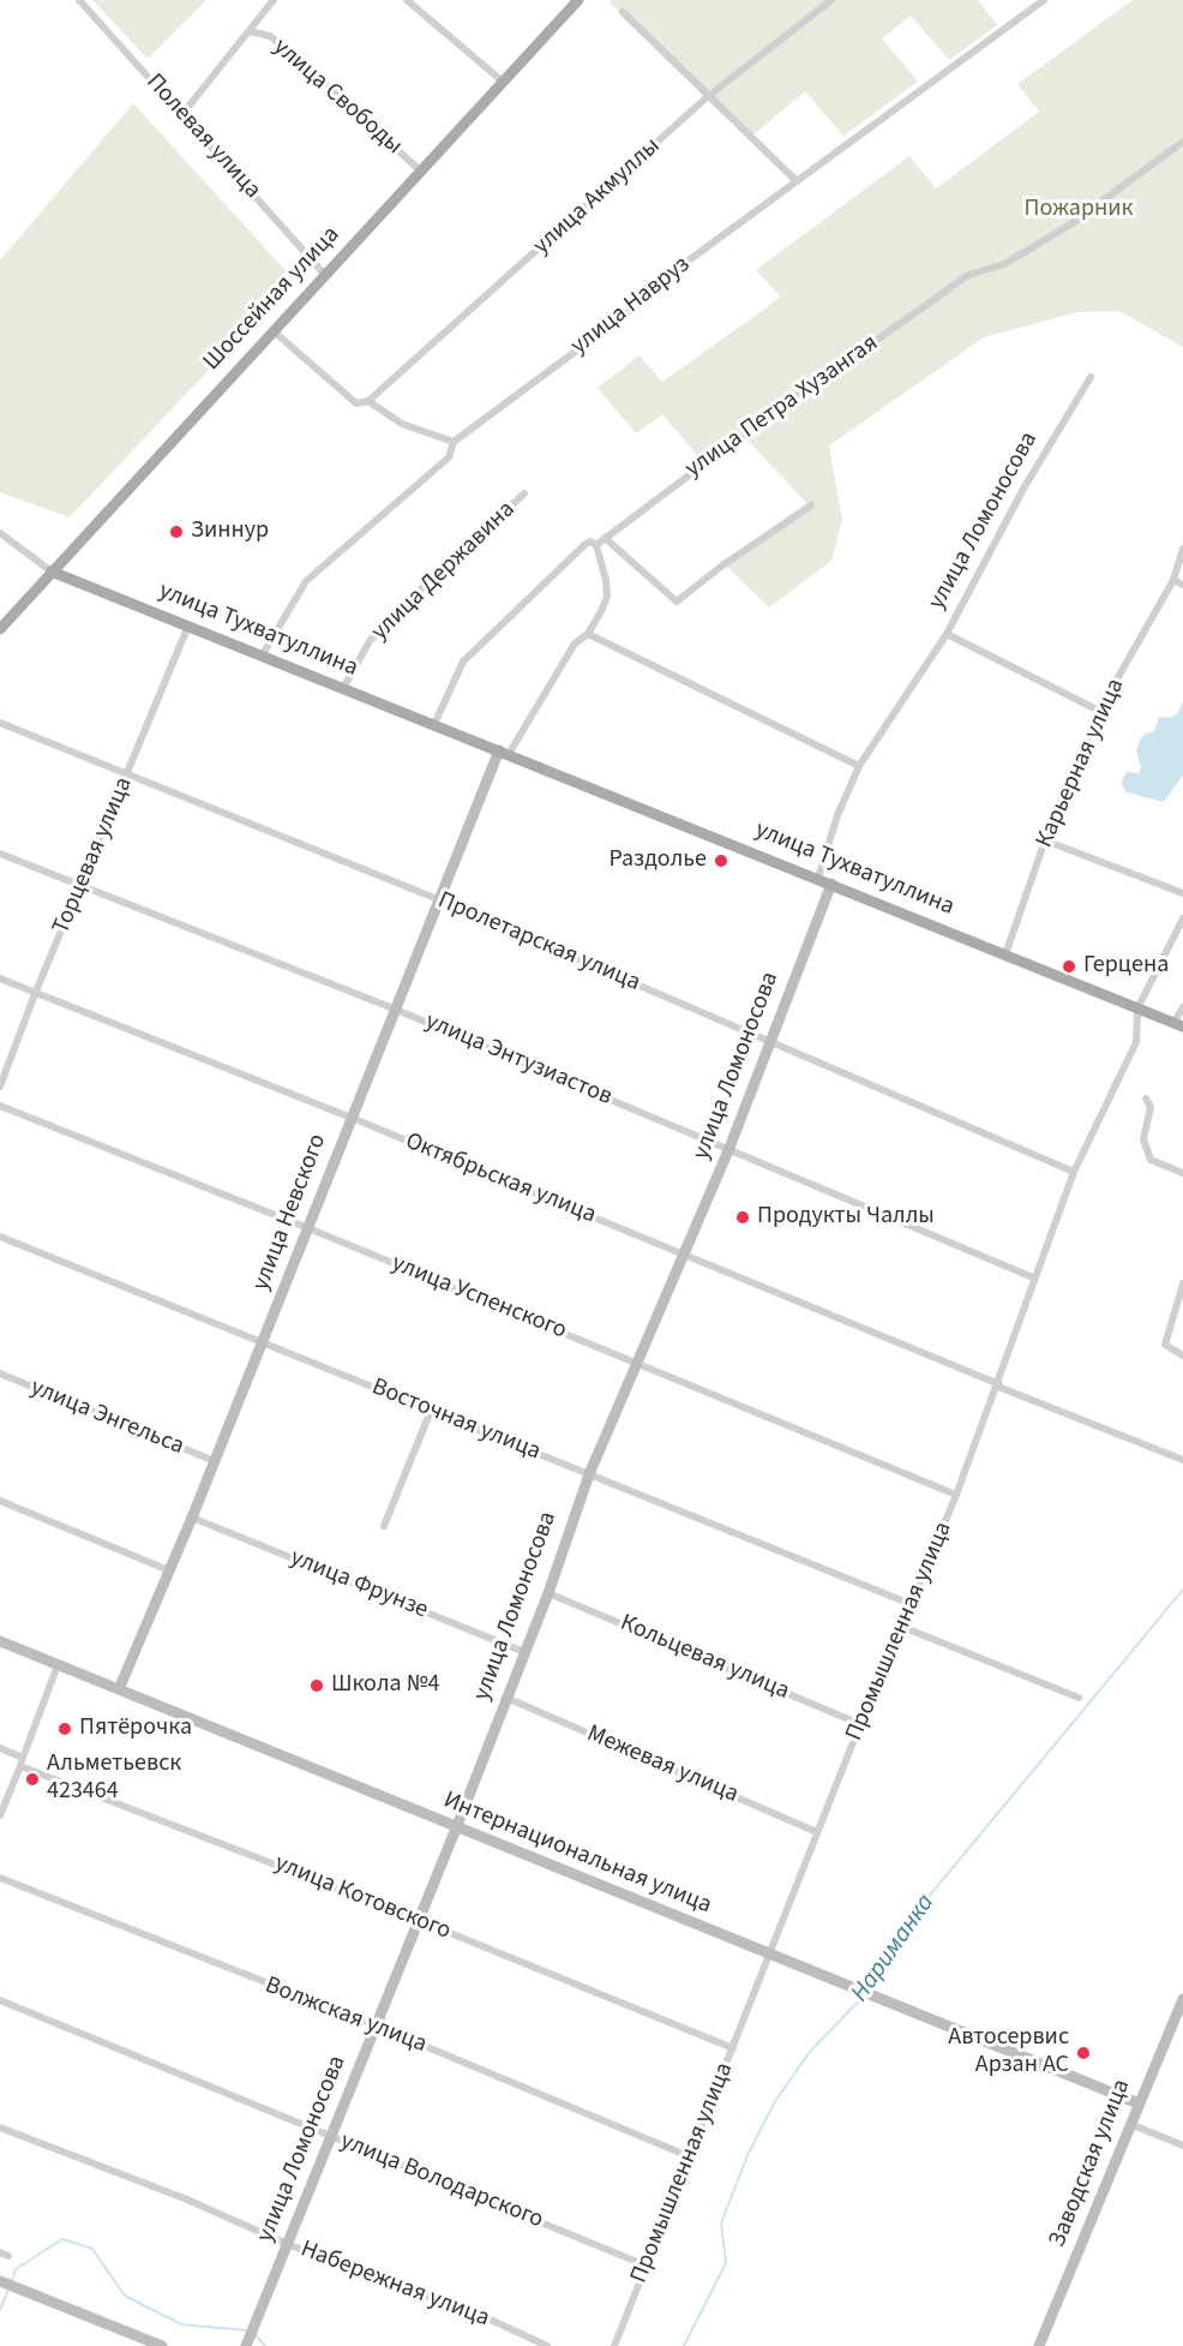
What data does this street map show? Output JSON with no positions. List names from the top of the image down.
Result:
{
  "streets": {
    "main road": ["Шоссейная улица", "улица Тухватуллина"],
    "street": [
      "улица Свободы",
      "Полевая улица",
      "улица Акмуллы",
      "улица Навруз",
      "улица Петра Хузангая",
      "улица Ломоносова",
      "улица Державина",
      "Карьерная улица",
      "Торцевая улица",
      "Пролетарская улица",
      "улица Энтузиастов",
      "Октябрьская улица",
      "улица Невского",
      "улица Успенского",
      "улица Энгельса",
      "Восточная улица",
      "улица Фрунзе",
      "Промышленная улица",
      "Кольцевая улица",
      "Межевая улица",
      "Интернациональная улица",
      "улица Котовского",
      "Волжская улица",
      "Заводская улица",
      "улица Володарского",
      "Набережная улица"
    ]
  },
  "crossings": [
    ["улица Свободы", "Шоссейная улица"],
    ["Полевая улица", "Шоссейная улица"],
    ["Шоссейная улица", "улица Тухватуллина"],
    ["улица Навруз", "улица Тухватуллина"],
    ["улица Петра Хузангая", "улица Тухватуллина"],
    ["улица Ломоносова", "улица Тухватуллина"],
    ["улица Ломоносова", "Пролетарская улица"],
    ["улица Ломоносова", "улица Энтузиастов"],
    ["улица Ломоносова", "Октябрьская улица"],
    ["улица Ломоносова", "улица Успенского"],
    ["улица Ломоносова", "Восточная улица"],
    ["улица Ломоносова", "улица Фрунзе"],
    ["улица Ломоносова", "Кольцевая улица"],
    ["улица Ломоносова", "Межевая улица"],
    ["улица Ломоносова", "Интернациональная улица"],
    ["улица Ломоносова", "улица Котовского"],
    ["улица Ломоносова", "Волжская улица"],
    ["улица Ломоносова", "улица Володарского"],
    ["улица Ломоносова", "Набережная улица"],
    ["улица Державина", "улица Тухватуллина"],
    ["улица Тухватуллина", "Карьерная улица"],
    ["улица Тухватуллина", "Торцевая улица"],
    ["улица Тухватуллина", "улица Невского"],
    ["улица Тухватуллина", "Промышленная улица"],
    ["Торцевая улица", "Пролетарская улица"],
    ["Торцевая улица", "улица Энтузиастов"],
    ["Торцевая улица", "Октябрьская улица"],
    ["Пролетарская улица", "улица Невского"],
    ["Пролетарская улица", "Промышленная улица"],
    ["улица Энтузиастов", "улица Невского"],
    ["улица Энтузиастов", "Промышленная улица"],
    ["Октябрьская улица", "улица Невского"],
    ["Октябрьская улица", "Промышленная улица"],
    ["улица Невского", "улица Успенского"],
    ["улица Невского", "улица Энгельса"],
    ["улица Невского", "Восточная улица"],
    ["улица Невского", "улица Фрунзе"],
    ["улица Невского", "Интернациональная улица"],
    ["улица Успенского", "Промышленная улица"],
    ["Восточная улица", "Промышленная улица"],
    ["Промышленная улица", "Кольцевая улица"],
    ["Промышленная улица", "Межевая улица"],
    ["Промышленная улица", "Интернациональная улица"],
    ["Промышленная улица", "улица Котовского"],
    ["Промышленная улица", "Волжская улица"],
    ["Промышленная улица", "улица Володарского"],
    ["Интернациональная улица", "Заводская улица"]
  ],
  "water": ["Нариманка"],
  "parks": ["Пожарник"],
  "places": [
    "Зиннур",
    "Раздолье",
    "Герцена",
    "Продукты Чаллы",
    "Школа №4",
    "Пятёрочка",
    "Альметьевск 423464",
    "Автосервис Арзан АС"
  ]
}
